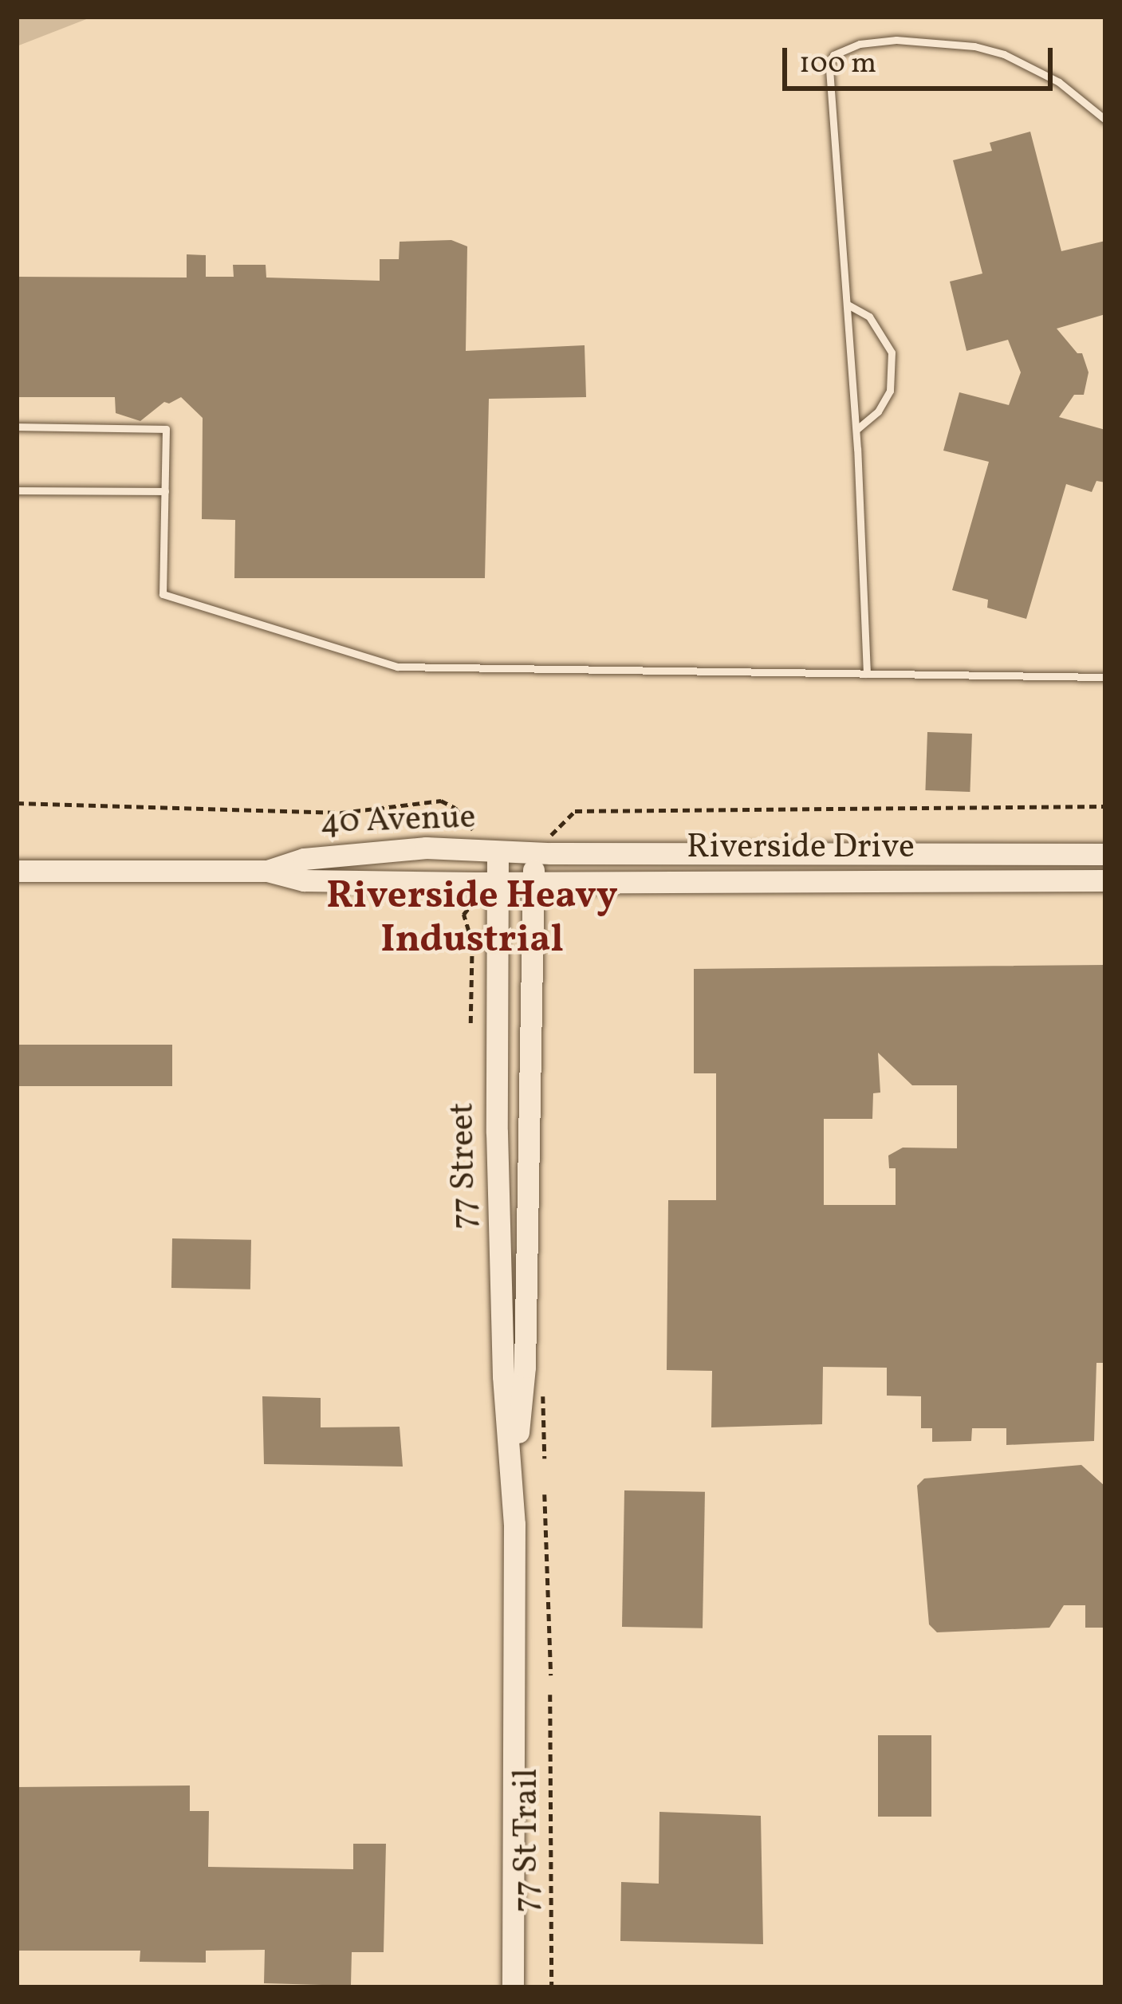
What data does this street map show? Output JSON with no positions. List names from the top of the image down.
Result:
{
  "streets": {
    "main road": ["40 Avenue", "Riverside Drive", "77 Street"],
    "path": ["77 St Trail"]
  },
  "crossings": [
    ["40 Avenue", "Riverside Drive"],
    ["40 Avenue", "77 Street"],
    ["Riverside Drive", "77 Street"]
  ],
  "districts": ["Riverside Heavy Industrial"],
  "scale_bar": "100 m"
}
